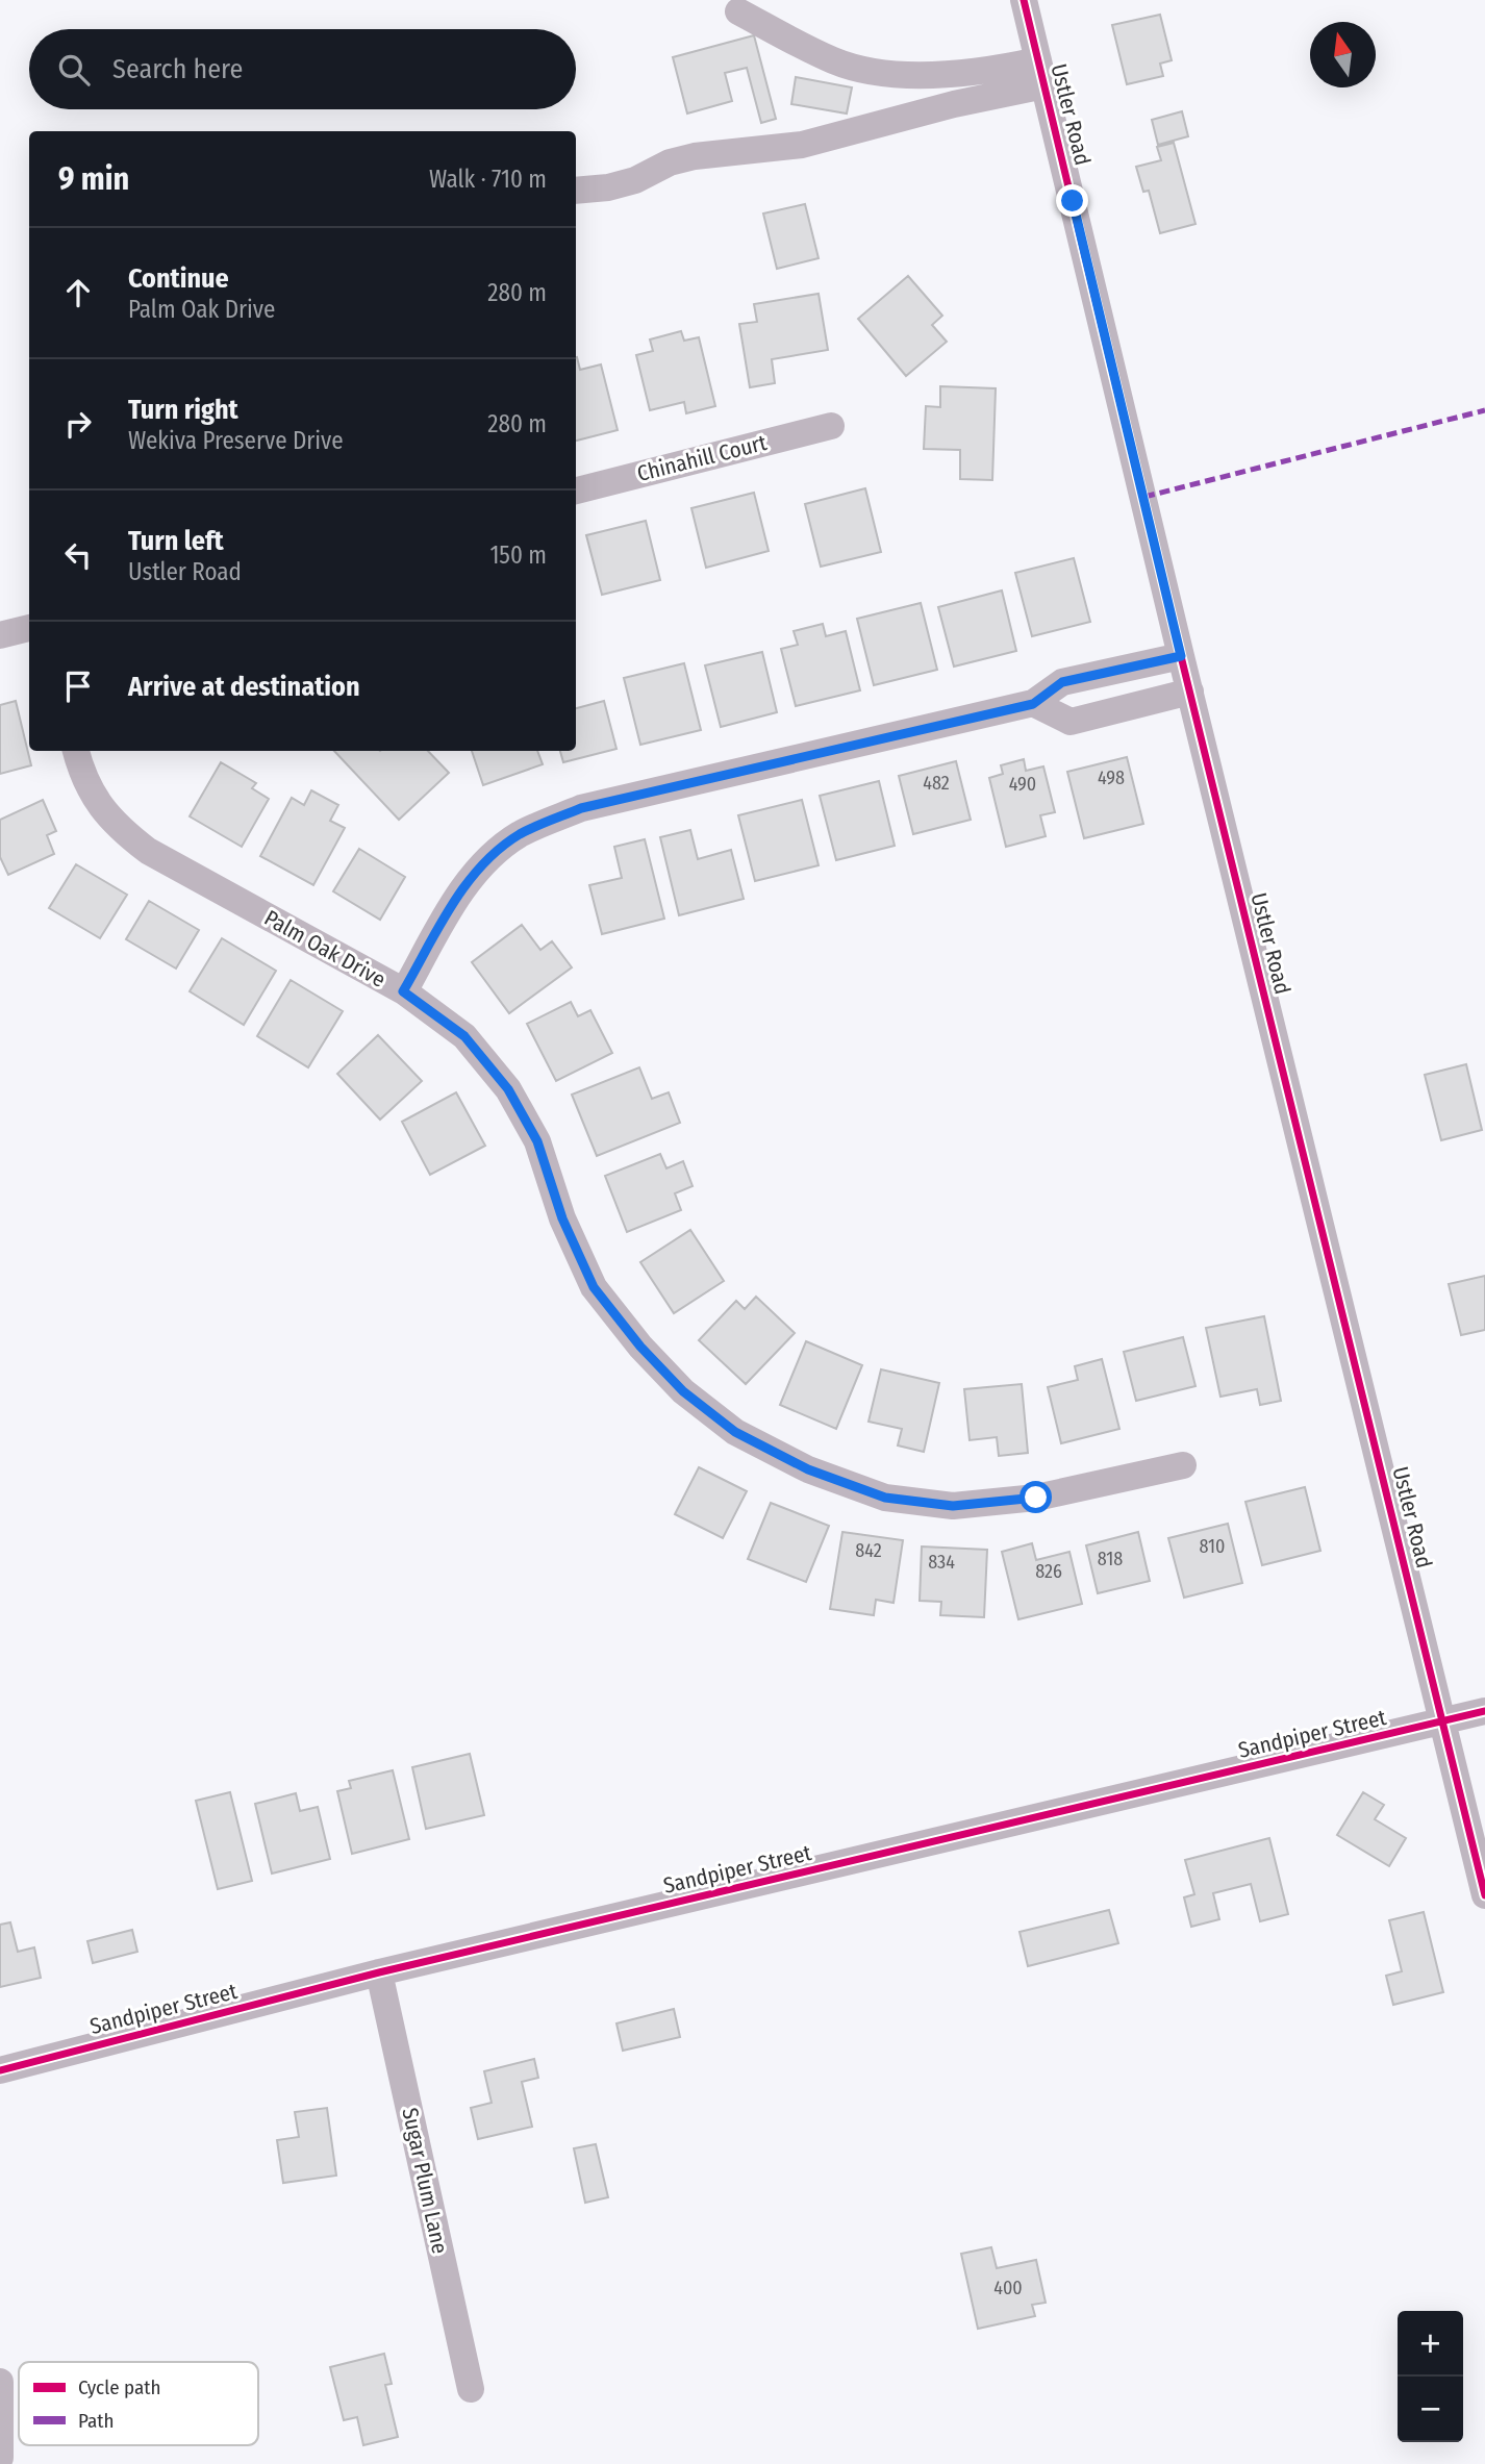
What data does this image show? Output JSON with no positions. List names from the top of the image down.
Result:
{
  "streets": {
    "street": [
      "Ustler Road",
      "Chinahill Court",
      "Palm Oak Drive",
      "Sandpiper Street",
      "Sugar Plum Lane"
    ]
  },
  "crossings": [
    ["Ustler Road", "Sandpiper Street"],
    ["Sandpiper Street", "Sugar Plum Lane"]
  ],
  "house_numbers": [
    "498",
    "482",
    "490",
    "810",
    "842",
    "818",
    "834",
    "826",
    "400"
  ],
  "legend": ["Cycle path", "Path"],
  "north": "top",
  "page": {
    "search": "Search here",
    "heading": ["9 min", "Walk · 710 m"],
    "list": [
      ["Continue", "Palm Oak Drive", "280 m"],
      ["Turn right", "Wekiva Preserve Drive", "280 m"],
      ["Turn left", "Ustler Road", "150 m"],
      "Arrive at destination"
    ],
    "map_buttons": ["+", "−"]
  }
}
